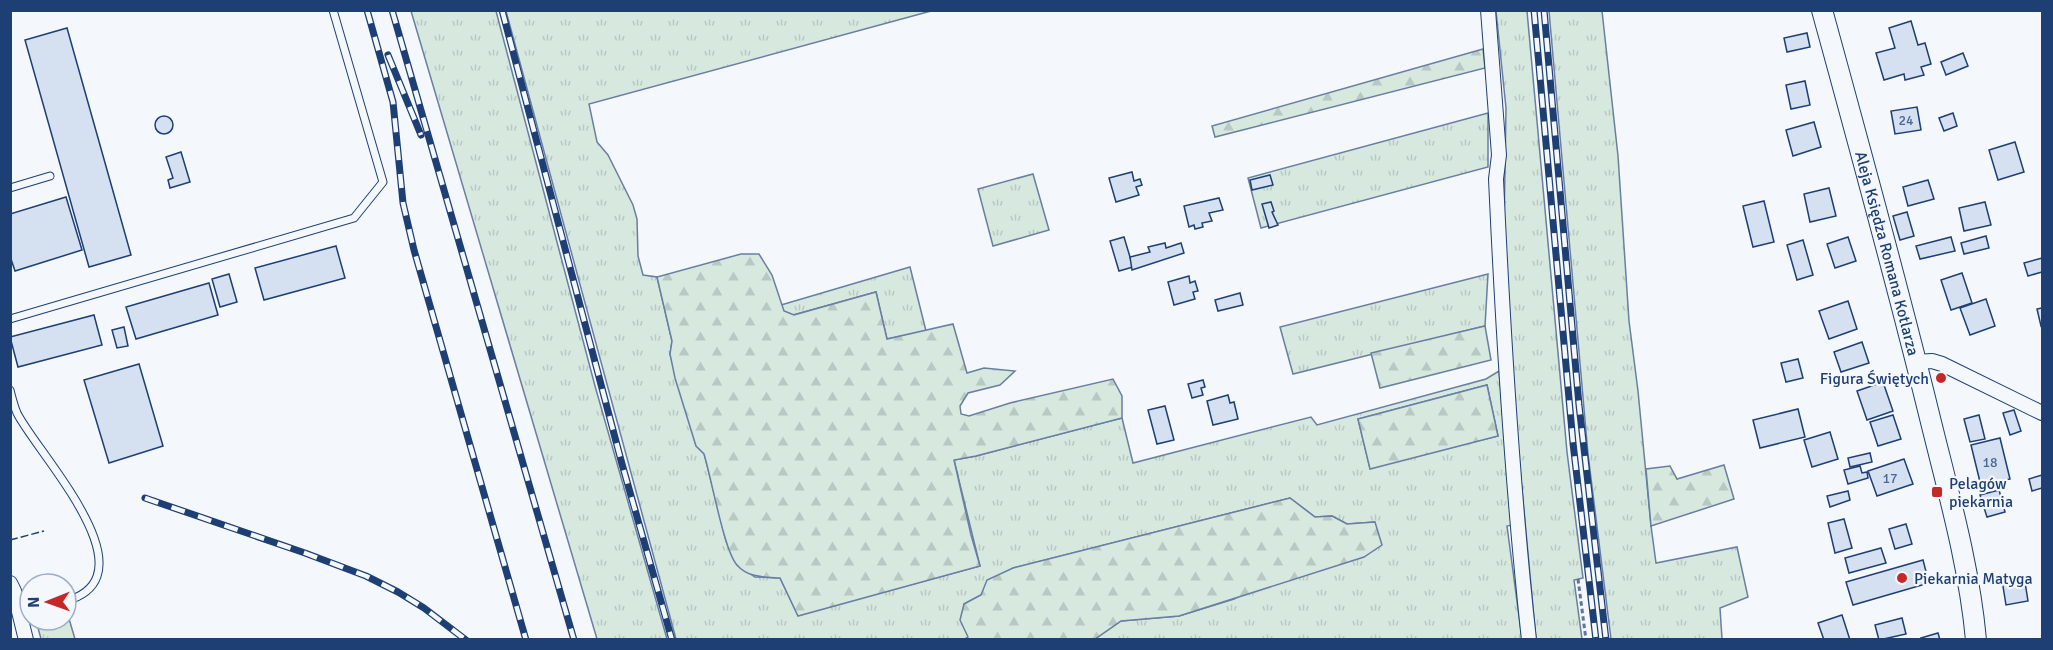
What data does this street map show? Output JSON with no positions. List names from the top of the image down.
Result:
{
  "streets": {
    "street": ["Aleja Księdza Romana Kotlarza"]
  },
  "places": {
    "other": ["Figura Świętych", "Piekarnia Matyga"],
    "transit": ["Pelagów piekarnia"]
  },
  "house_numbers": ["24", "18", "17"],
  "north": "left"
}
